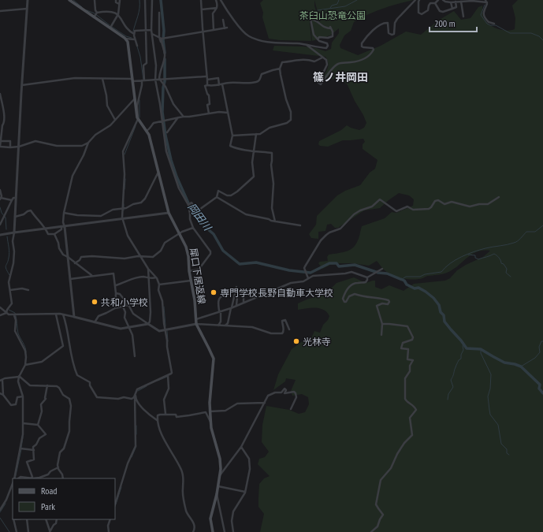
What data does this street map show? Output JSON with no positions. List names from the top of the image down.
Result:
{
  "streets": {
    "main road": ["犀口下居返線"]
  },
  "districts": ["篠ノ井岡田"],
  "water": ["岡田川"],
  "parks": ["茶臼山恐竜公園"],
  "places": ["専門学校長野自動車大学校", "共和小学校", "光林寺"],
  "legend": ["Road", "Park"],
  "scale_bar": "200 m"
}
